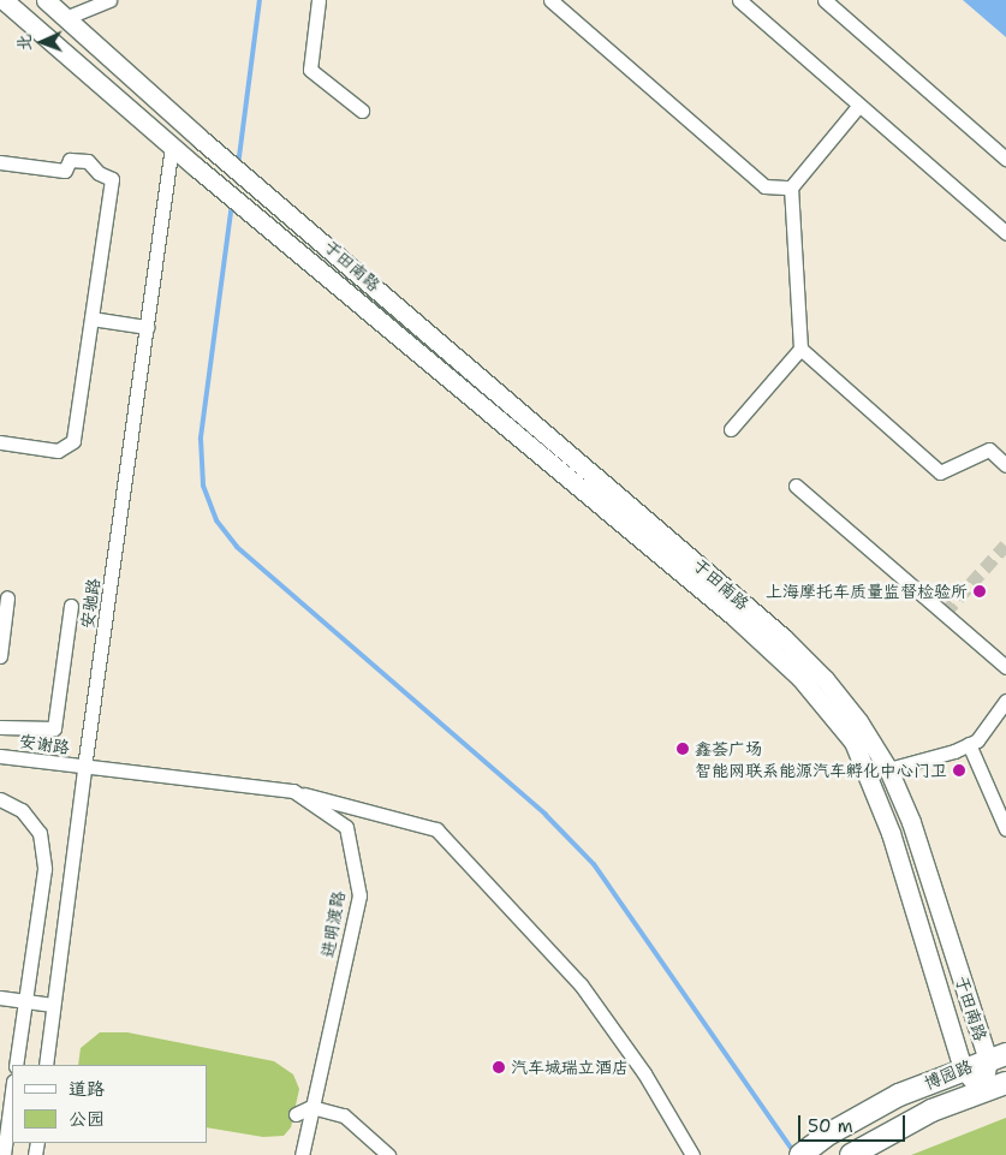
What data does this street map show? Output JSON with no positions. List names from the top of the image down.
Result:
{
  "streets": {
    "main road": ["博园路"],
    "street": [
      "于田南路",
      "安驰路",
      "安谢路",
      "进明渡路"
    ]
  },
  "crossings": [
    ["于田南路", "安驰路"],
    ["于田南路", "博园路"],
    ["安驰路", "安谢路"],
    ["安驰路", "进明渡路"],
    ["安谢路", "进明渡路"]
  ],
  "places": [
    "上海摩托车质量监督检验所",
    "鑫荟广场",
    "智能网联系能源汽车孵化中心门卫",
    "汽车城瑞立酒店"
  ],
  "legend": ["道路", "公园"],
  "scale_bar": "50 m",
  "north": "left"
}
